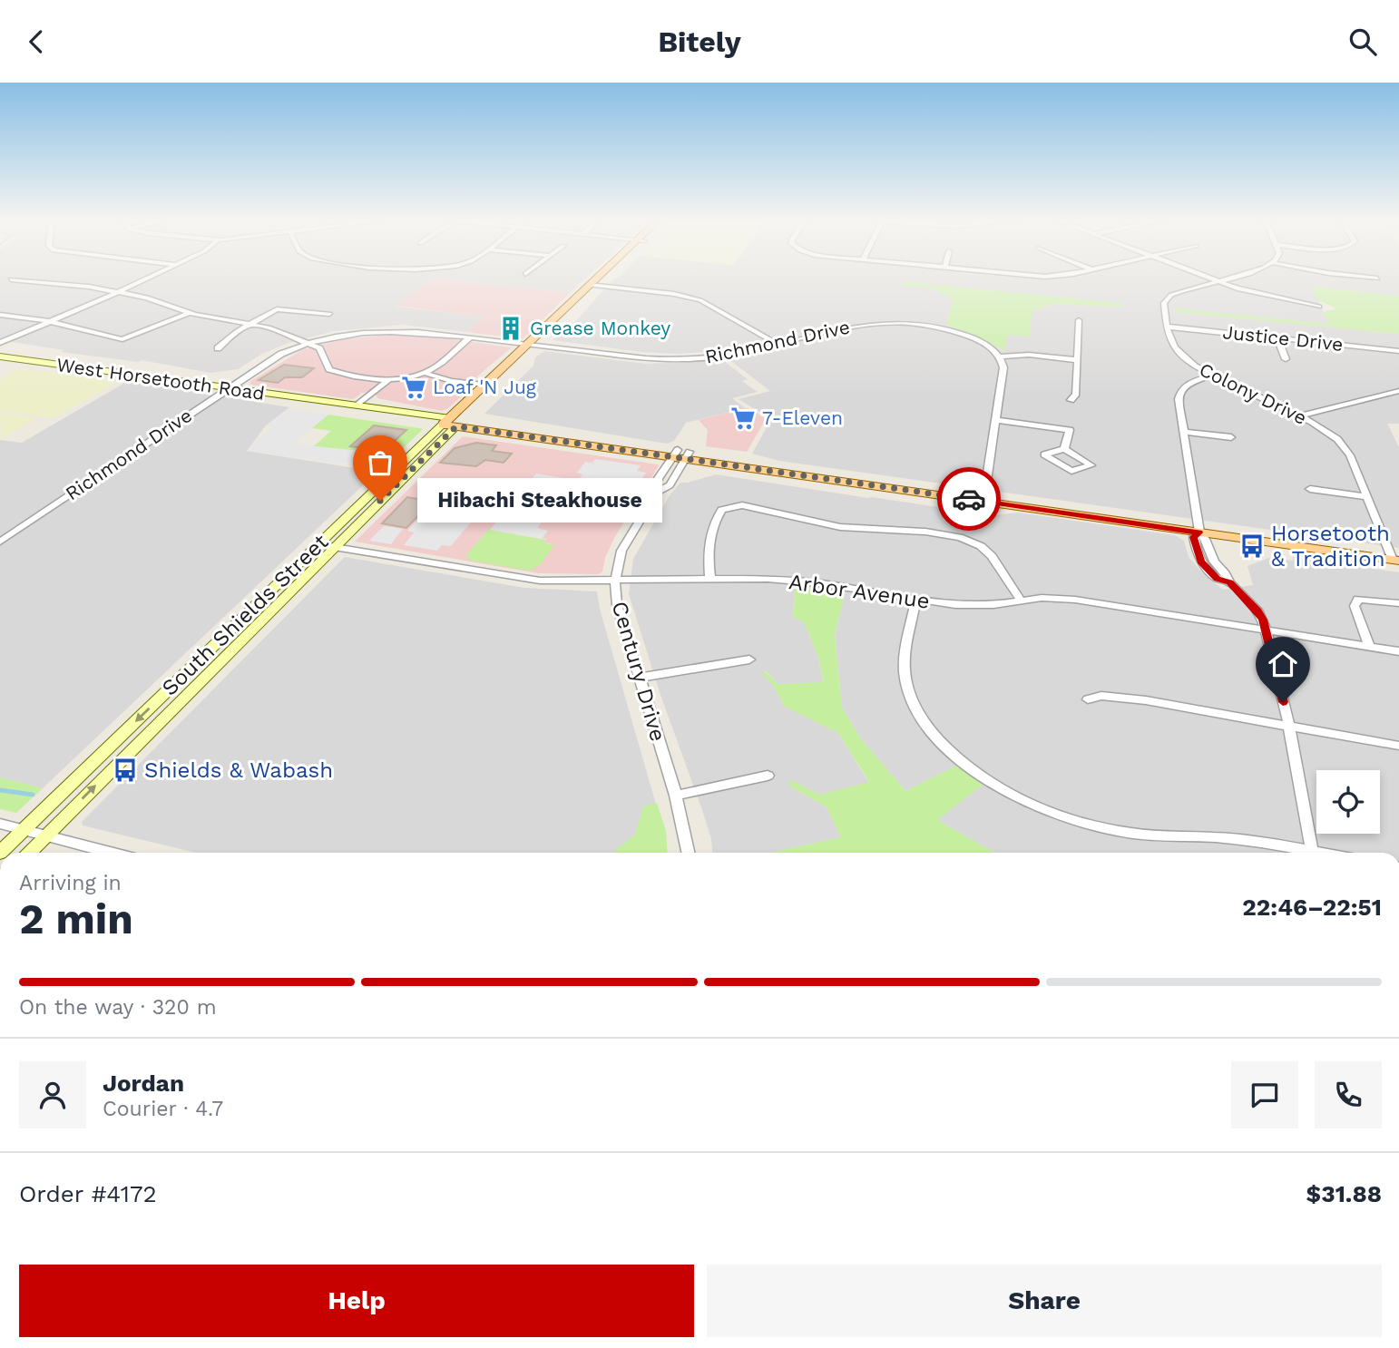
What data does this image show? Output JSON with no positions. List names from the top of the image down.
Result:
{
  "streets": {
    "main road": ["West Horsetooth Road", "South Shields Street"],
    "street": [
      "Justice Drive",
      "Richmond Drive",
      "Colony Drive",
      "Arbor Avenue",
      "Century Drive"
    ]
  },
  "crossings": [
    ["Justice Drive", "Colony Drive"],
    ["Richmond Drive", "West Horsetooth Road"],
    ["Richmond Drive", "South Shields Street"],
    ["West Horsetooth Road", "Colony Drive"],
    ["West Horsetooth Road", "South Shields Street"],
    ["West Horsetooth Road", "Century Drive"],
    ["Arbor Avenue", "South Shields Street"],
    ["Arbor Avenue", "Century Drive"]
  ],
  "places": {
    "building": ["Grease Monkey"],
    "supermarket": ["Loaf 'N Jug", "7-Eleven"],
    "other": ["Hibachi Steakhouse"],
    "bus stop": ["Horsetooth & Tradition", "Shields & Wabash"]
  },
  "page": {
    "header": "Bitely",
    "bubble": "Hibachi Steakhouse",
    "heading": ["2 min", "Arriving in", "22:46–22:51"],
    "panel": [
      "Jordan",
      "Courier · 4.7",
      "Order #4172",
      "$31.88"
    ],
    "bar": "On the way · 320 m",
    "buttons": ["Help", "Share"]
  }
}
